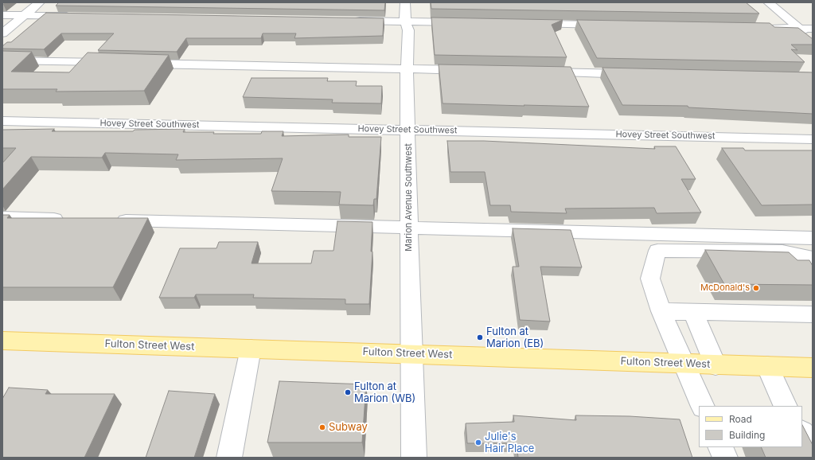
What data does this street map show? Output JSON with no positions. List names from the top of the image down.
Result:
{
  "streets": {
    "main road": ["Fulton Street West"],
    "street": ["Hovey Street Southwest", "Marion Avenue Southwest"]
  },
  "crossings": [
    ["Hovey Street Southwest", "Marion Avenue Southwest"],
    ["Marion Avenue Southwest", "Fulton Street West"]
  ],
  "places": [
    "McDonald's",
    "Fulton at Marion (EB)",
    "Fulton at Marion (WB)",
    "Subway",
    "Julie's Hair Place"
  ],
  "legend": ["Road", "Building"]
}
